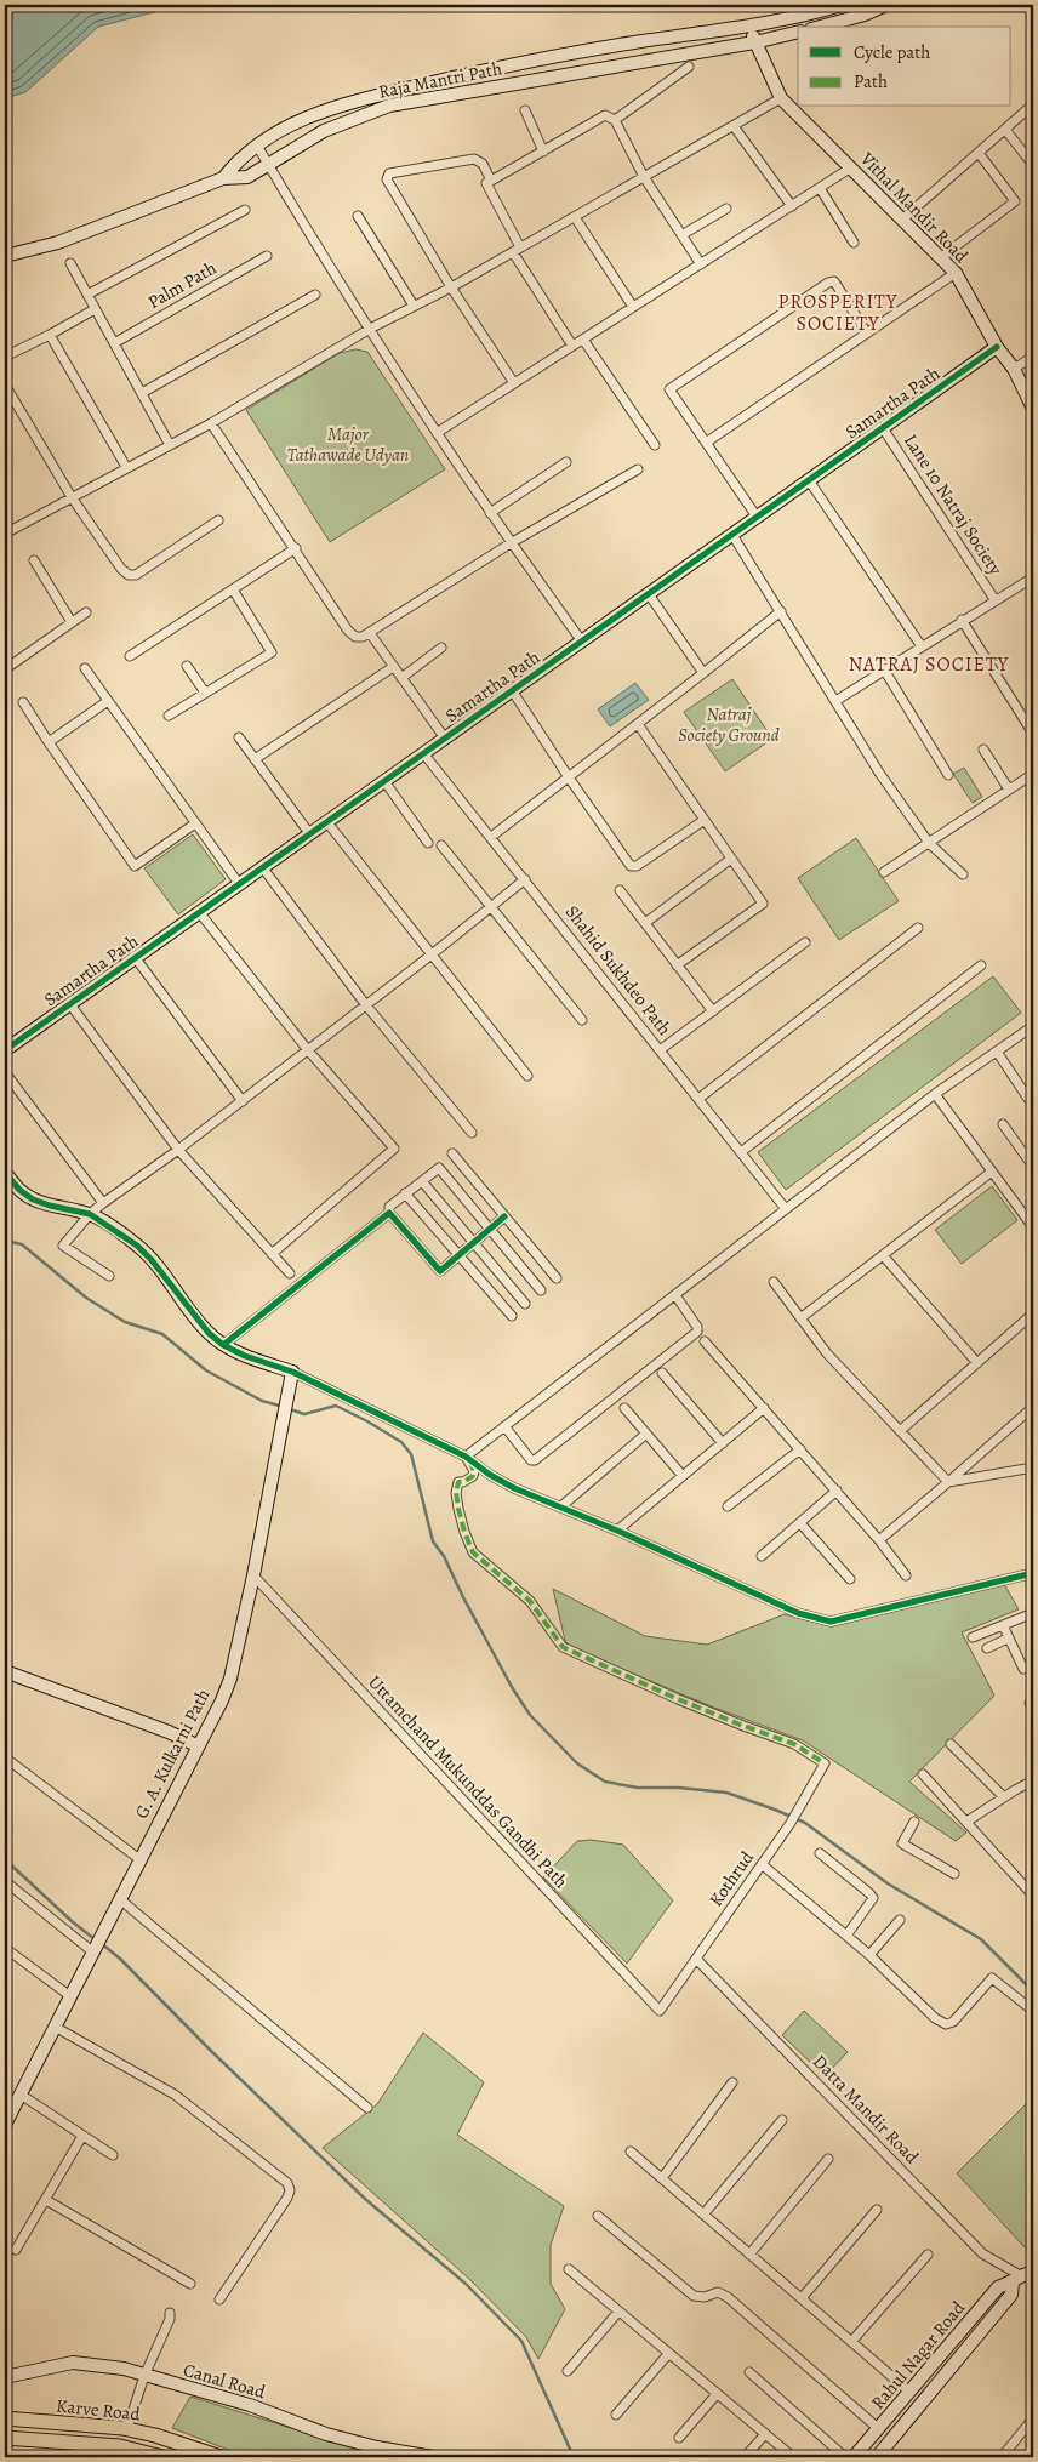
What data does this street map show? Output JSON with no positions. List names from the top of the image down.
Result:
{
  "streets": {
    "main road": ["Karve Road"],
    "street": [
      "Raja Mantri Path",
      "Vithal Mandir Road",
      "Palm Path",
      "Samartha Path",
      "Lane 10 Natraj Society",
      "Shahid Sukhdeo Path",
      "G. A. Kulkarni Path",
      "Uttamchand Mukunddas Gandhi Path",
      "Kothrud",
      "Datta Mandir Road",
      "Rahul Nagar Road",
      "Canal Road"
    ]
  },
  "crossings": [
    ["Raja Mantri Path", "Vithal Mandir Road"],
    ["Vithal Mandir Road", "Samartha Path"],
    ["Samartha Path", "Lane 10 Natraj Society"],
    ["Samartha Path", "Shahid Sukhdeo Path"],
    ["G. A. Kulkarni Path", "Uttamchand Mukunddas Gandhi Path"],
    ["Uttamchand Mukunddas Gandhi Path", "Kothrud"],
    ["Kothrud", "Datta Mandir Road"],
    ["Datta Mandir Road", "Rahul Nagar Road"]
  ],
  "districts": ["PROSPERITY SOCIETY", "NATRAJ SOCIETY"],
  "parks": ["Major Tathawade Udyan", "Natraj Society Ground"],
  "legend": ["Cycle path", "Path"]
}
